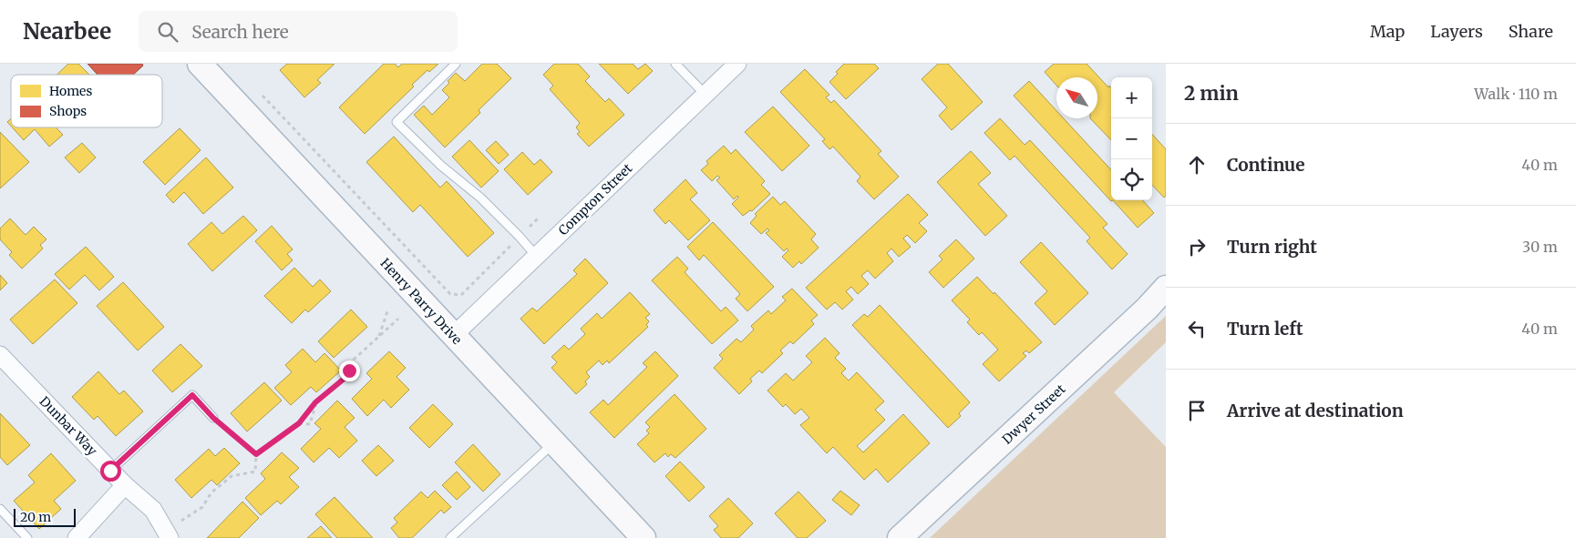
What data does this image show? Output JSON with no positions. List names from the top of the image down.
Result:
{
  "streets": {
    "main road": ["Henry Parry Drive", "Dwyer Street"],
    "street": ["Compton Street", "Dunbar Way"]
  },
  "crossings": [
    ["Compton Street", "Henry Parry Drive"]
  ],
  "legend": ["Homes", "Shops"],
  "scale_bar": "20 m",
  "north": "top left",
  "page": {
    "header": "Nearbee",
    "search": "Search here",
    "nav": ["Map", "Layers", "Share"],
    "heading": ["2 min", "Walk · 110 m"],
    "map_buttons": ["+", "−"],
    "list": [
      ["Continue", "40 m"],
      ["Turn right", "30 m"],
      ["Turn left", "40 m"],
      "Arrive at destination"
    ],
    "scale": "20 m"
  }
}
